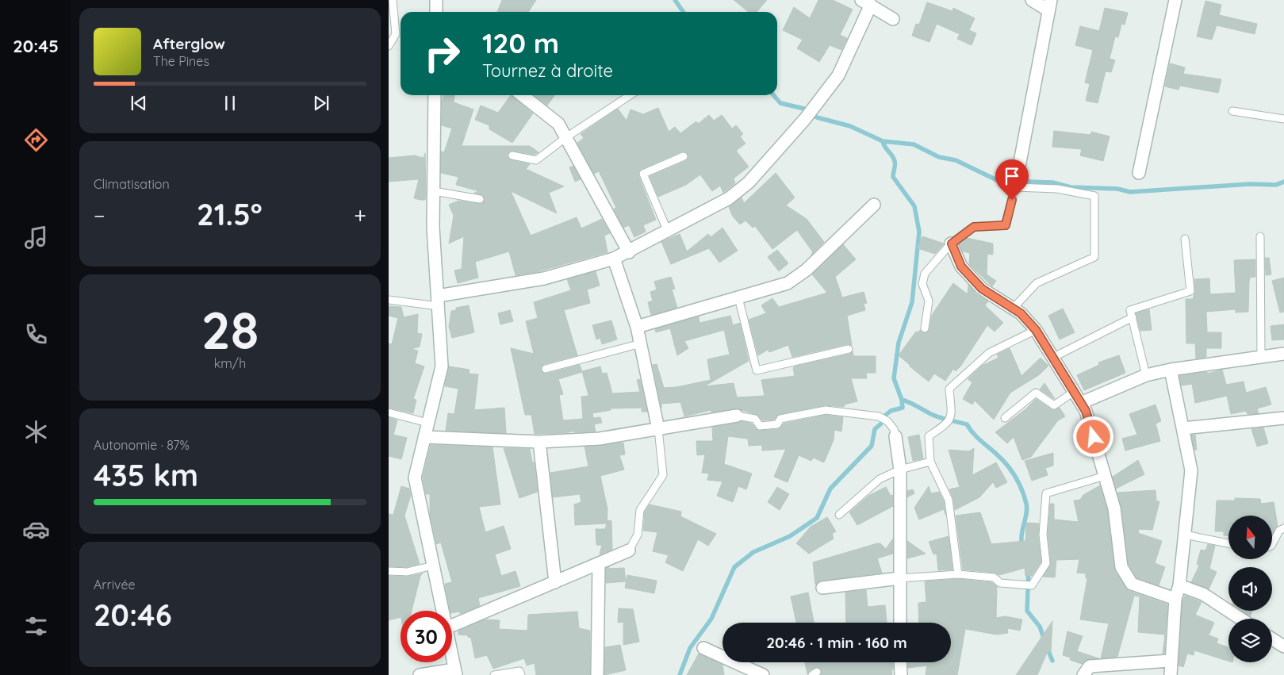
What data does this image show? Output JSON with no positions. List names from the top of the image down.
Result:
{
  "north": "top",
  "page": {
    "tabs": "20:45",
    "turn": ["120 m", "Tournez à droite"],
    "song": ["Afterglow", "The Pines"],
    "tile": [
      "Climatisation",
      ["28", "km/h"],
      ["Autonomie · 87%", "435 km"],
      ["Arrivée", "20:46"]
    ],
    "heat": ["−", "21.5°", "+"],
    "limit": "30",
    "trip": "20:46 · 1 min · 160 m"
  }
}
